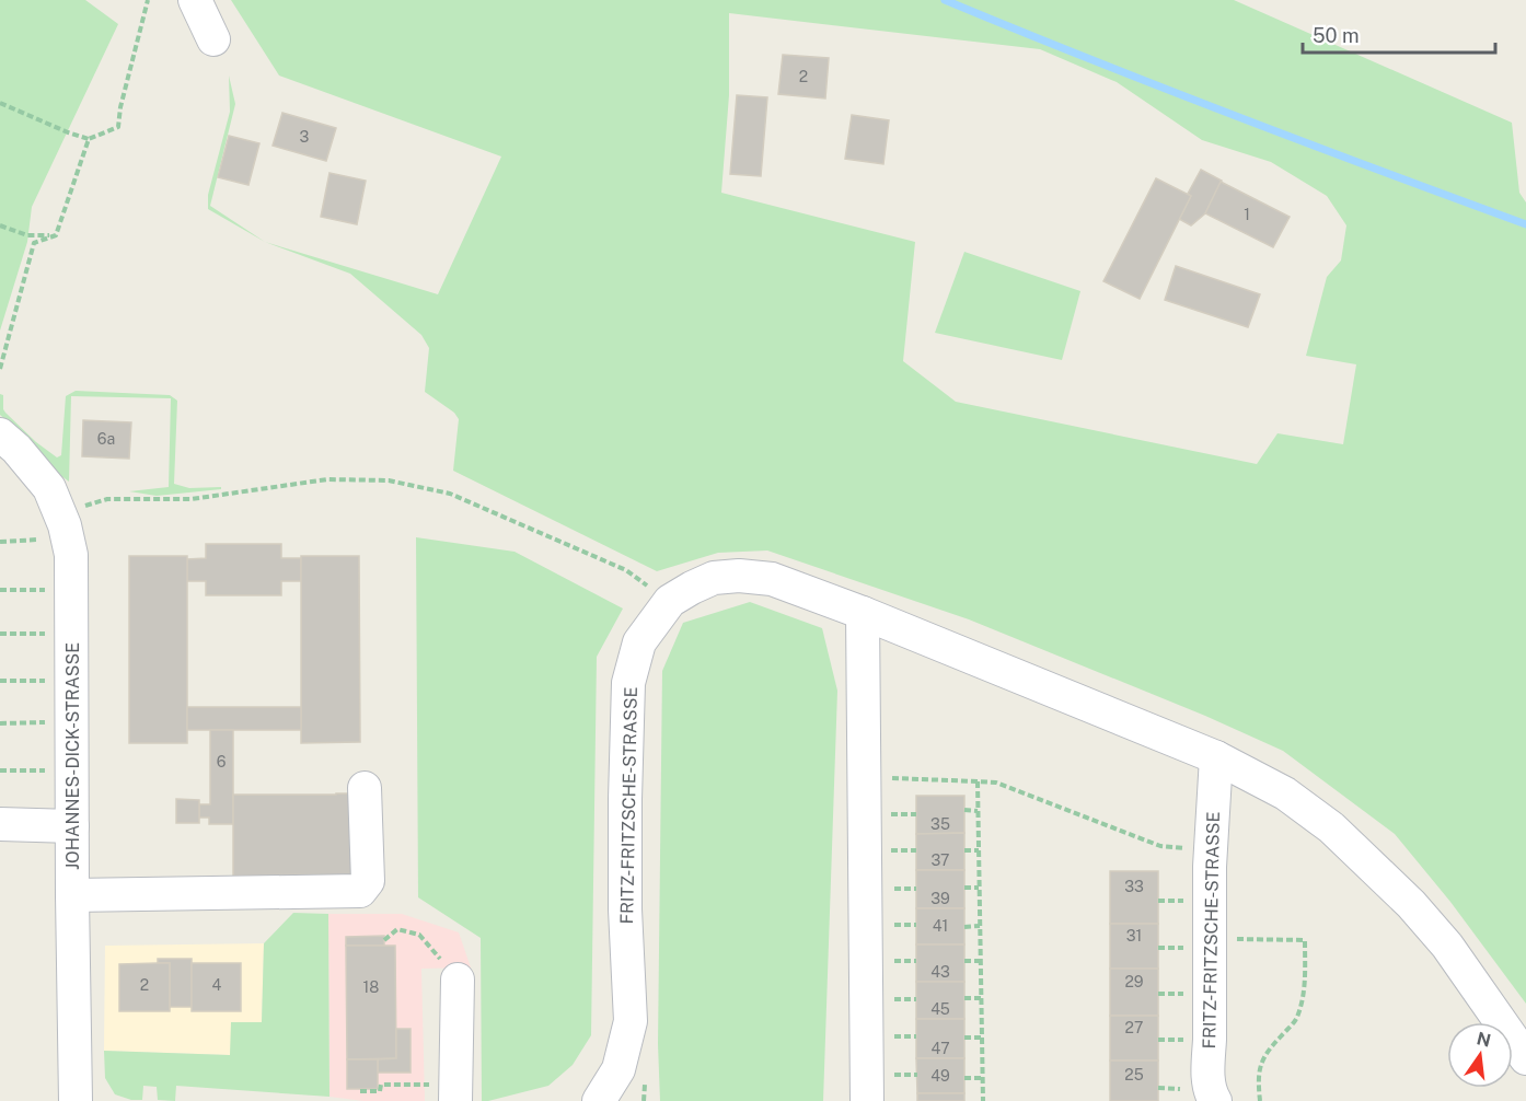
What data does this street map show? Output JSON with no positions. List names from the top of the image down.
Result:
{
  "streets": {
    "street": ["JOHANNES-DICK-STRASSE", "FRITZ-FRITZSCHE-STRASSE"]
  },
  "house_numbers": [
    "2",
    "3",
    "1",
    "6a",
    "6",
    "35",
    "37",
    "33",
    "39",
    "41",
    "31",
    "43",
    "29",
    "2",
    "4",
    "18",
    "45",
    "27",
    "47",
    "25",
    "49"
  ],
  "scale_bar": "50 m",
  "north": "top"
}
